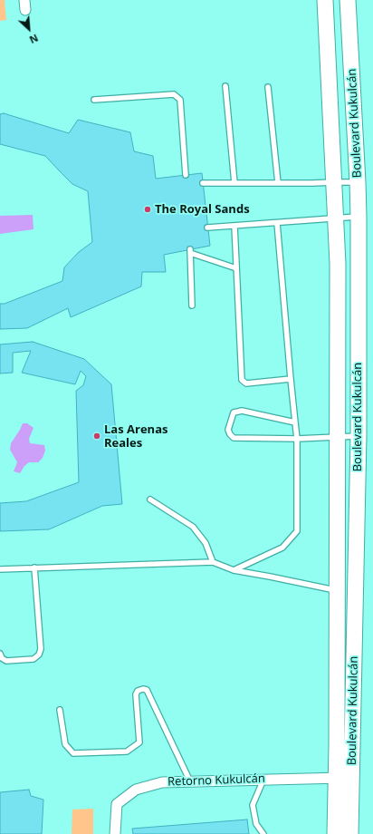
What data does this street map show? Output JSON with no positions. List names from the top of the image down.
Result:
{
  "streets": {
    "main road": ["Boulevard Kukulcán"],
    "street": ["Retorno Kukulcán"]
  },
  "crossings": [
    ["Boulevard Kukulcán", "Retorno Kukulcán"]
  ],
  "places": ["The Royal Sands", "Las Arenas Reales"],
  "north": "bottom right"
}
